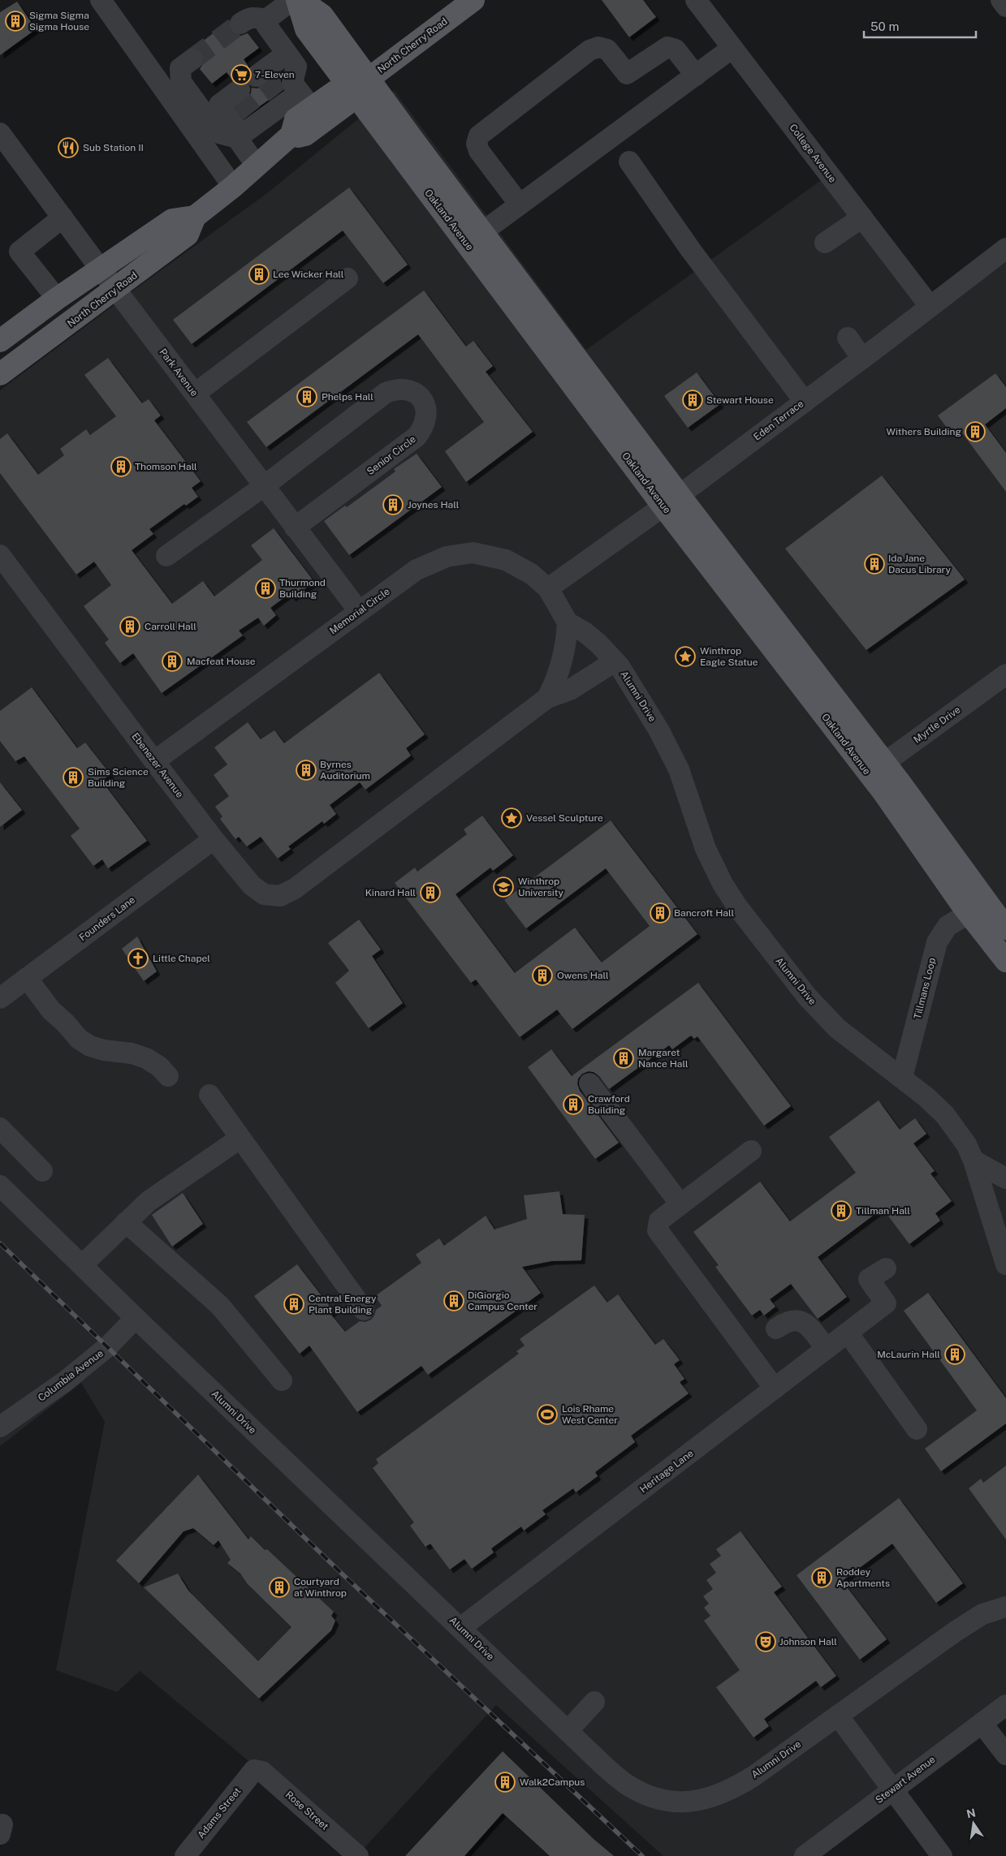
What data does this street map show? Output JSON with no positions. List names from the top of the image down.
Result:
{
  "streets": {
    "main road": ["North Cherry Road", "Oakland Avenue"],
    "street": [
      "College Avenue",
      "Park Avenue",
      "Eden Terrace",
      "Senior Circle",
      "Memorial Circle",
      "Alumni Drive",
      "Myrtle Drive",
      "Ebenezer Avenue",
      "Founders Lane",
      "Tillmans Loop",
      "Columbia Avenue",
      "Heritage Lane",
      "Stewart Avenue",
      "Rose Street",
      "Adams Street"
    ]
  },
  "crossings": [
    ["North Cherry Road", "Oakland Avenue"],
    ["North Cherry Road", "Park Avenue"],
    ["College Avenue", "Eden Terrace"],
    ["Oakland Avenue", "Eden Terrace"],
    ["Oakland Avenue", "Myrtle Drive"],
    ["Oakland Avenue", "Tillmans Loop"],
    ["Park Avenue", "Senior Circle"],
    ["Park Avenue", "Memorial Circle"],
    ["Eden Terrace", "Memorial Circle"],
    ["Memorial Circle", "Alumni Drive"],
    ["Memorial Circle", "Ebenezer Avenue"],
    ["Alumni Drive", "Tillmans Loop"],
    ["Alumni Drive", "Columbia Avenue"],
    ["Alumni Drive", "Heritage Lane"],
    ["Ebenezer Avenue", "Founders Lane"],
    ["Rose Street", "Adams Street"]
  ],
  "places": {
    "building": [
      "Sigma Sigma Sigma House",
      "Lee Wicker Hall",
      "Phelps Hall",
      "Stewart House",
      "Withers Building",
      "Thomson Hall",
      "Joynes Hall",
      "Ida Jane Dacus Library",
      "Thurmond Building",
      "Carroll Hall",
      "Macfeat House",
      "Byrnes Auditorium",
      "Sims Science Building",
      "Kinard Hall",
      "Bancroft Hall",
      "Owens Hall",
      "Margaret Nance Hall",
      "Crawford Building",
      "Tillman Hall",
      "DiGiorgio Campus Center",
      "Central Energy Plant Building",
      "McLaurin Hall",
      "Roddey Apartments",
      "Courtyard at Winthrop",
      "Walk2Campus"
    ],
    "supermarket": ["7-Eleven"],
    "restaurant": ["Sub Station II"],
    "place": ["Winthrop Eagle Statue", "Vessel Sculpture"],
    "school or university": ["Winthrop University"],
    "church": ["Little Chapel"],
    "sports": ["Lois Rhame West Center"],
    "theatre": ["Johnson Hall"]
  },
  "scale_bar": "50 m",
  "north": "top"
}
